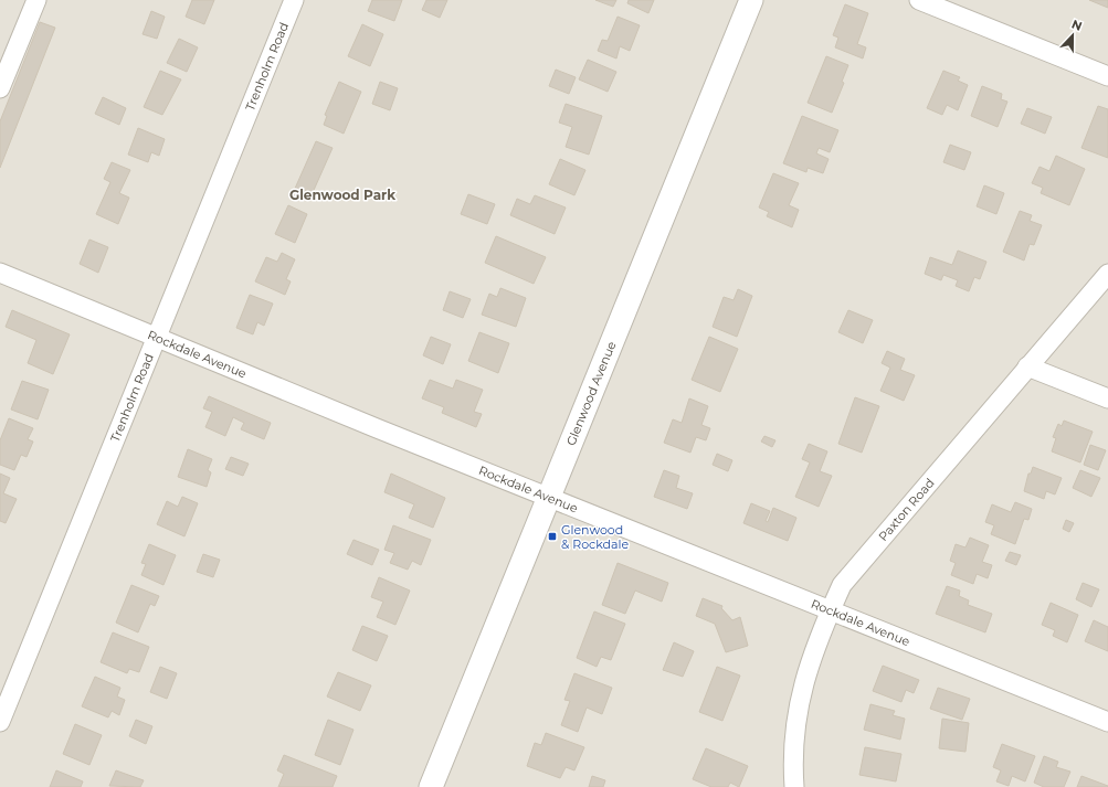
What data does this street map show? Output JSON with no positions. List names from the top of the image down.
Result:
{
  "streets": {
    "street": [
      "Trenholm Road",
      "Rockdale Avenue",
      "Glenwood Avenue",
      "Paxton Road"
    ]
  },
  "crossings": [
    ["Trenholm Road", "Rockdale Avenue"],
    ["Rockdale Avenue", "Glenwood Avenue"],
    ["Rockdale Avenue", "Paxton Road"]
  ],
  "districts": ["Glenwood Park"],
  "places": {
    "transit": ["Glenwood & Rockdale"]
  },
  "north": "top"
}
